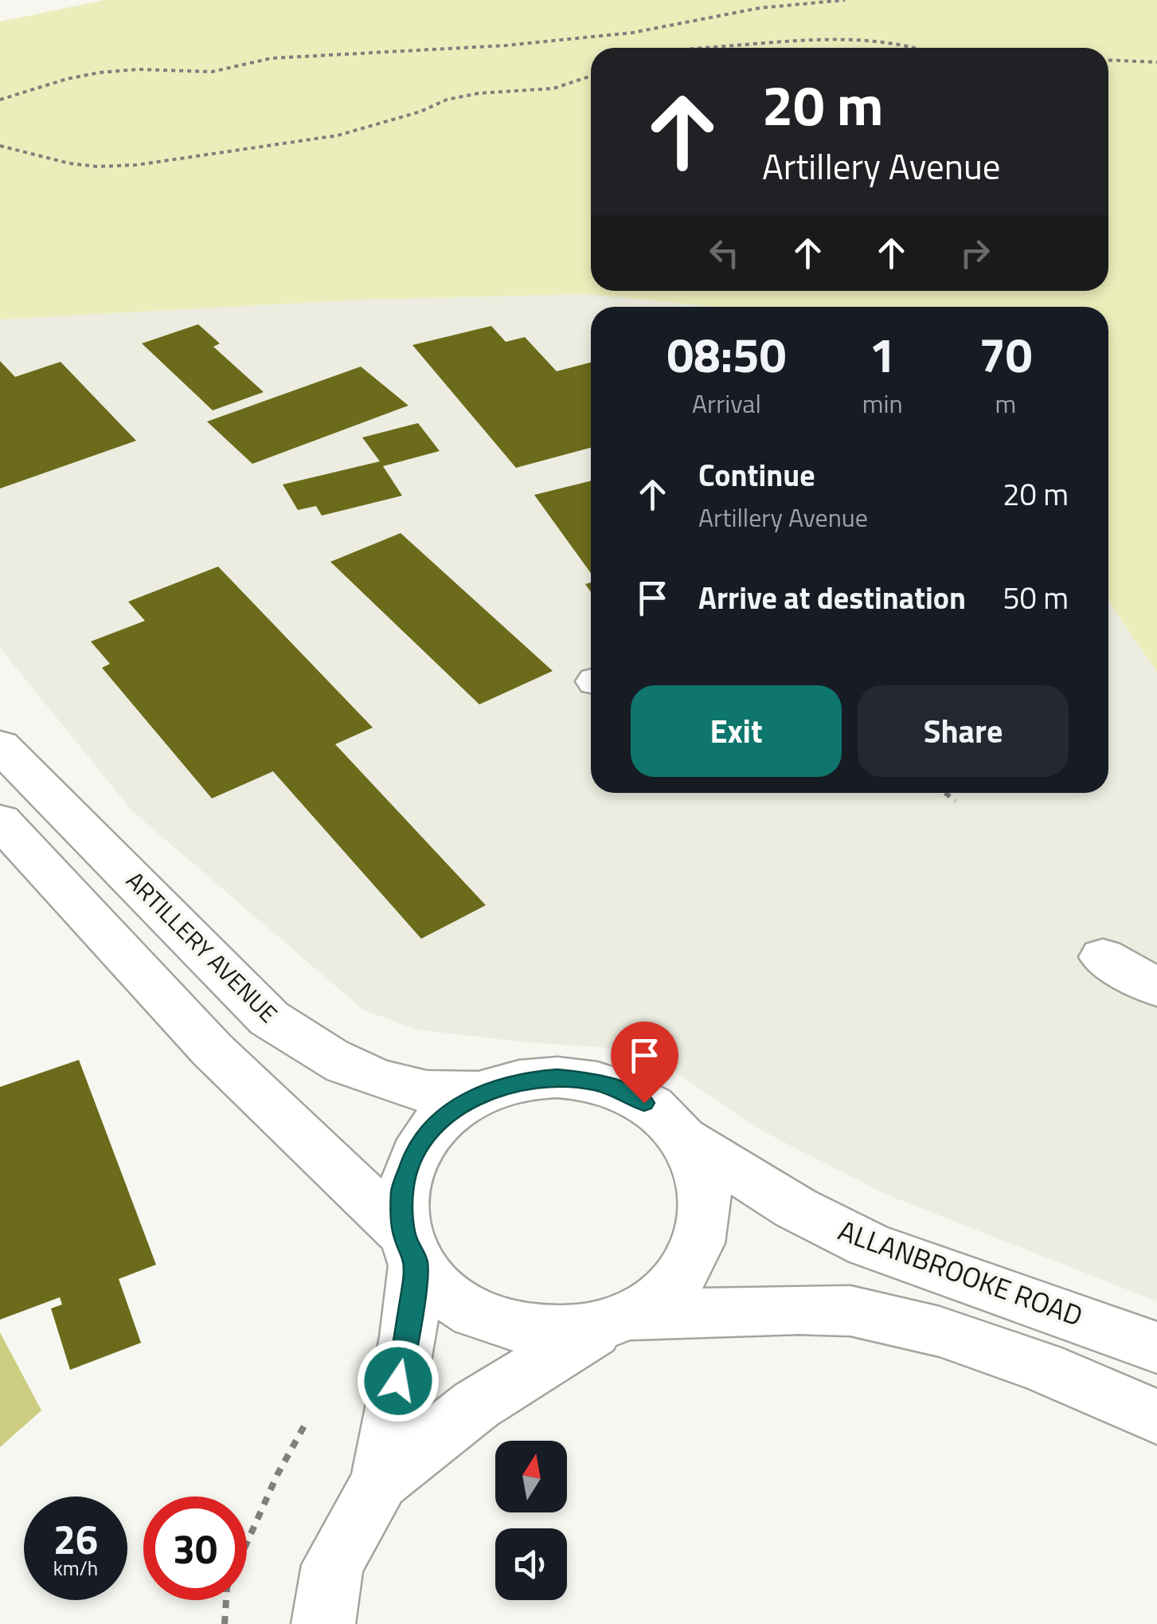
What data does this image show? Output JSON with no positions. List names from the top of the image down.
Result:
{
  "streets": {
    "street": ["ARTILLERY AVENUE", "ALLANBROOKE ROAD"]
  },
  "crossings": [
    ["ARTILLERY AVENUE", "ALLANBROOKE ROAD"]
  ],
  "north": "top",
  "page": {
    "turn": ["20 m", "Artillery Avenue"],
    "eta": [
      "08:50",
      "Arrival",
      "1",
      "min",
      "70",
      "m"
    ],
    "list": [
      {
        "name": "Continue",
        "note": "Artillery Avenue",
        "value": "20 m"
      },
      {
        "name": "Arrive at destination",
        "value": "50 m"
      }
    ],
    "buttons": ["Exit", "Share"],
    "speed": "26 km/h",
    "limit": "30"
  }
}
